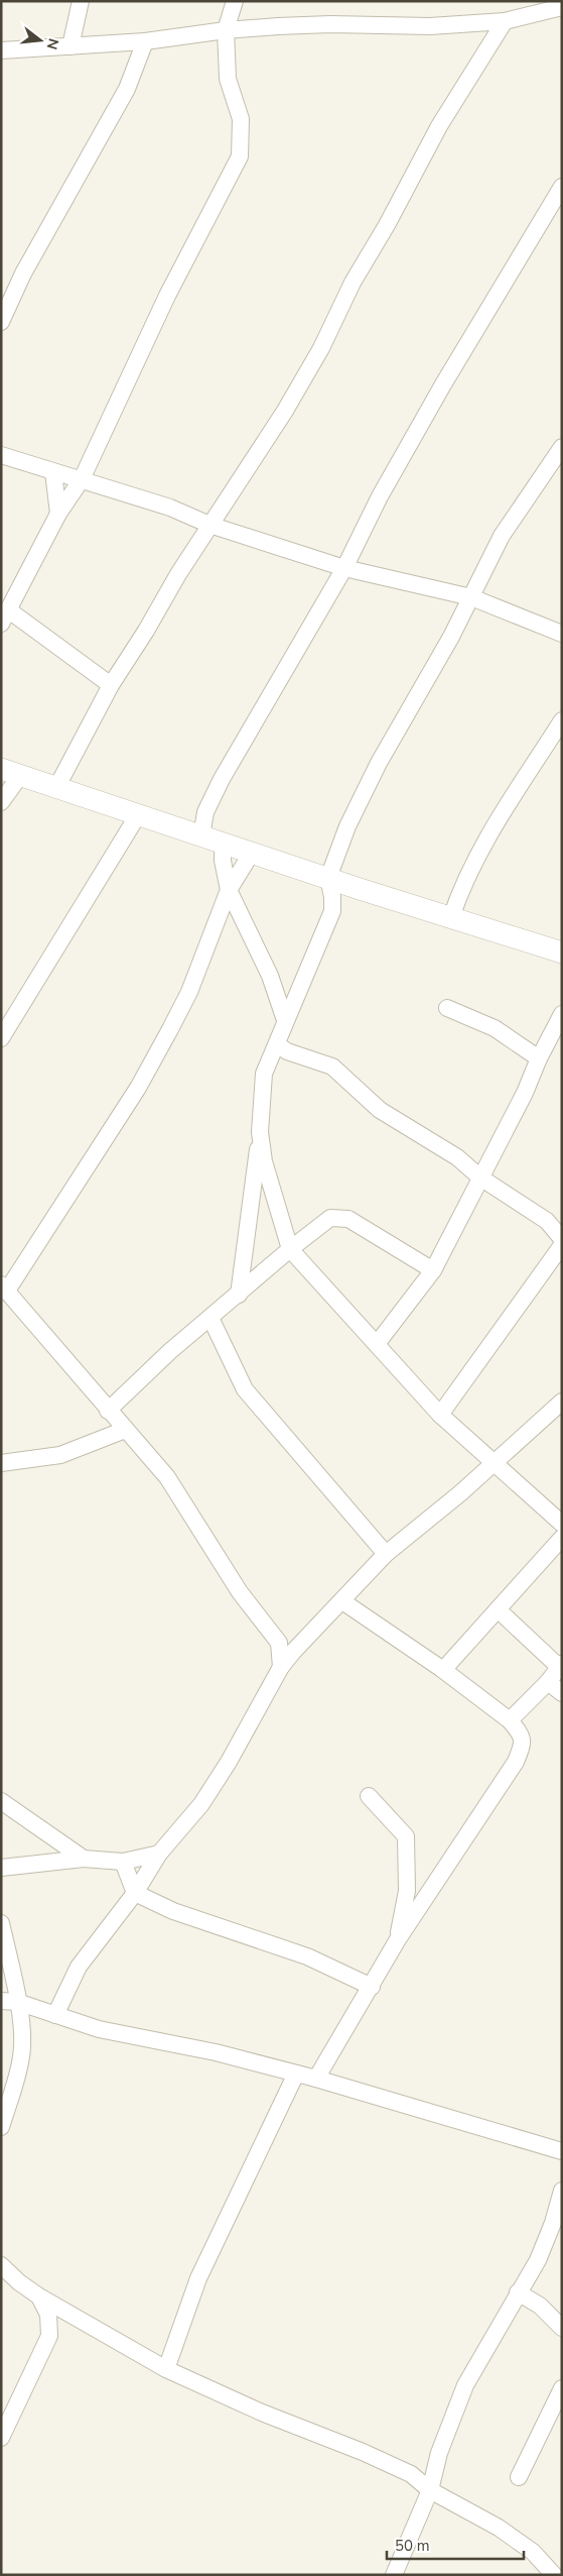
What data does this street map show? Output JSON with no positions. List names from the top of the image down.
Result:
{
  "scale_bar": "50 m",
  "north": "right"
}
